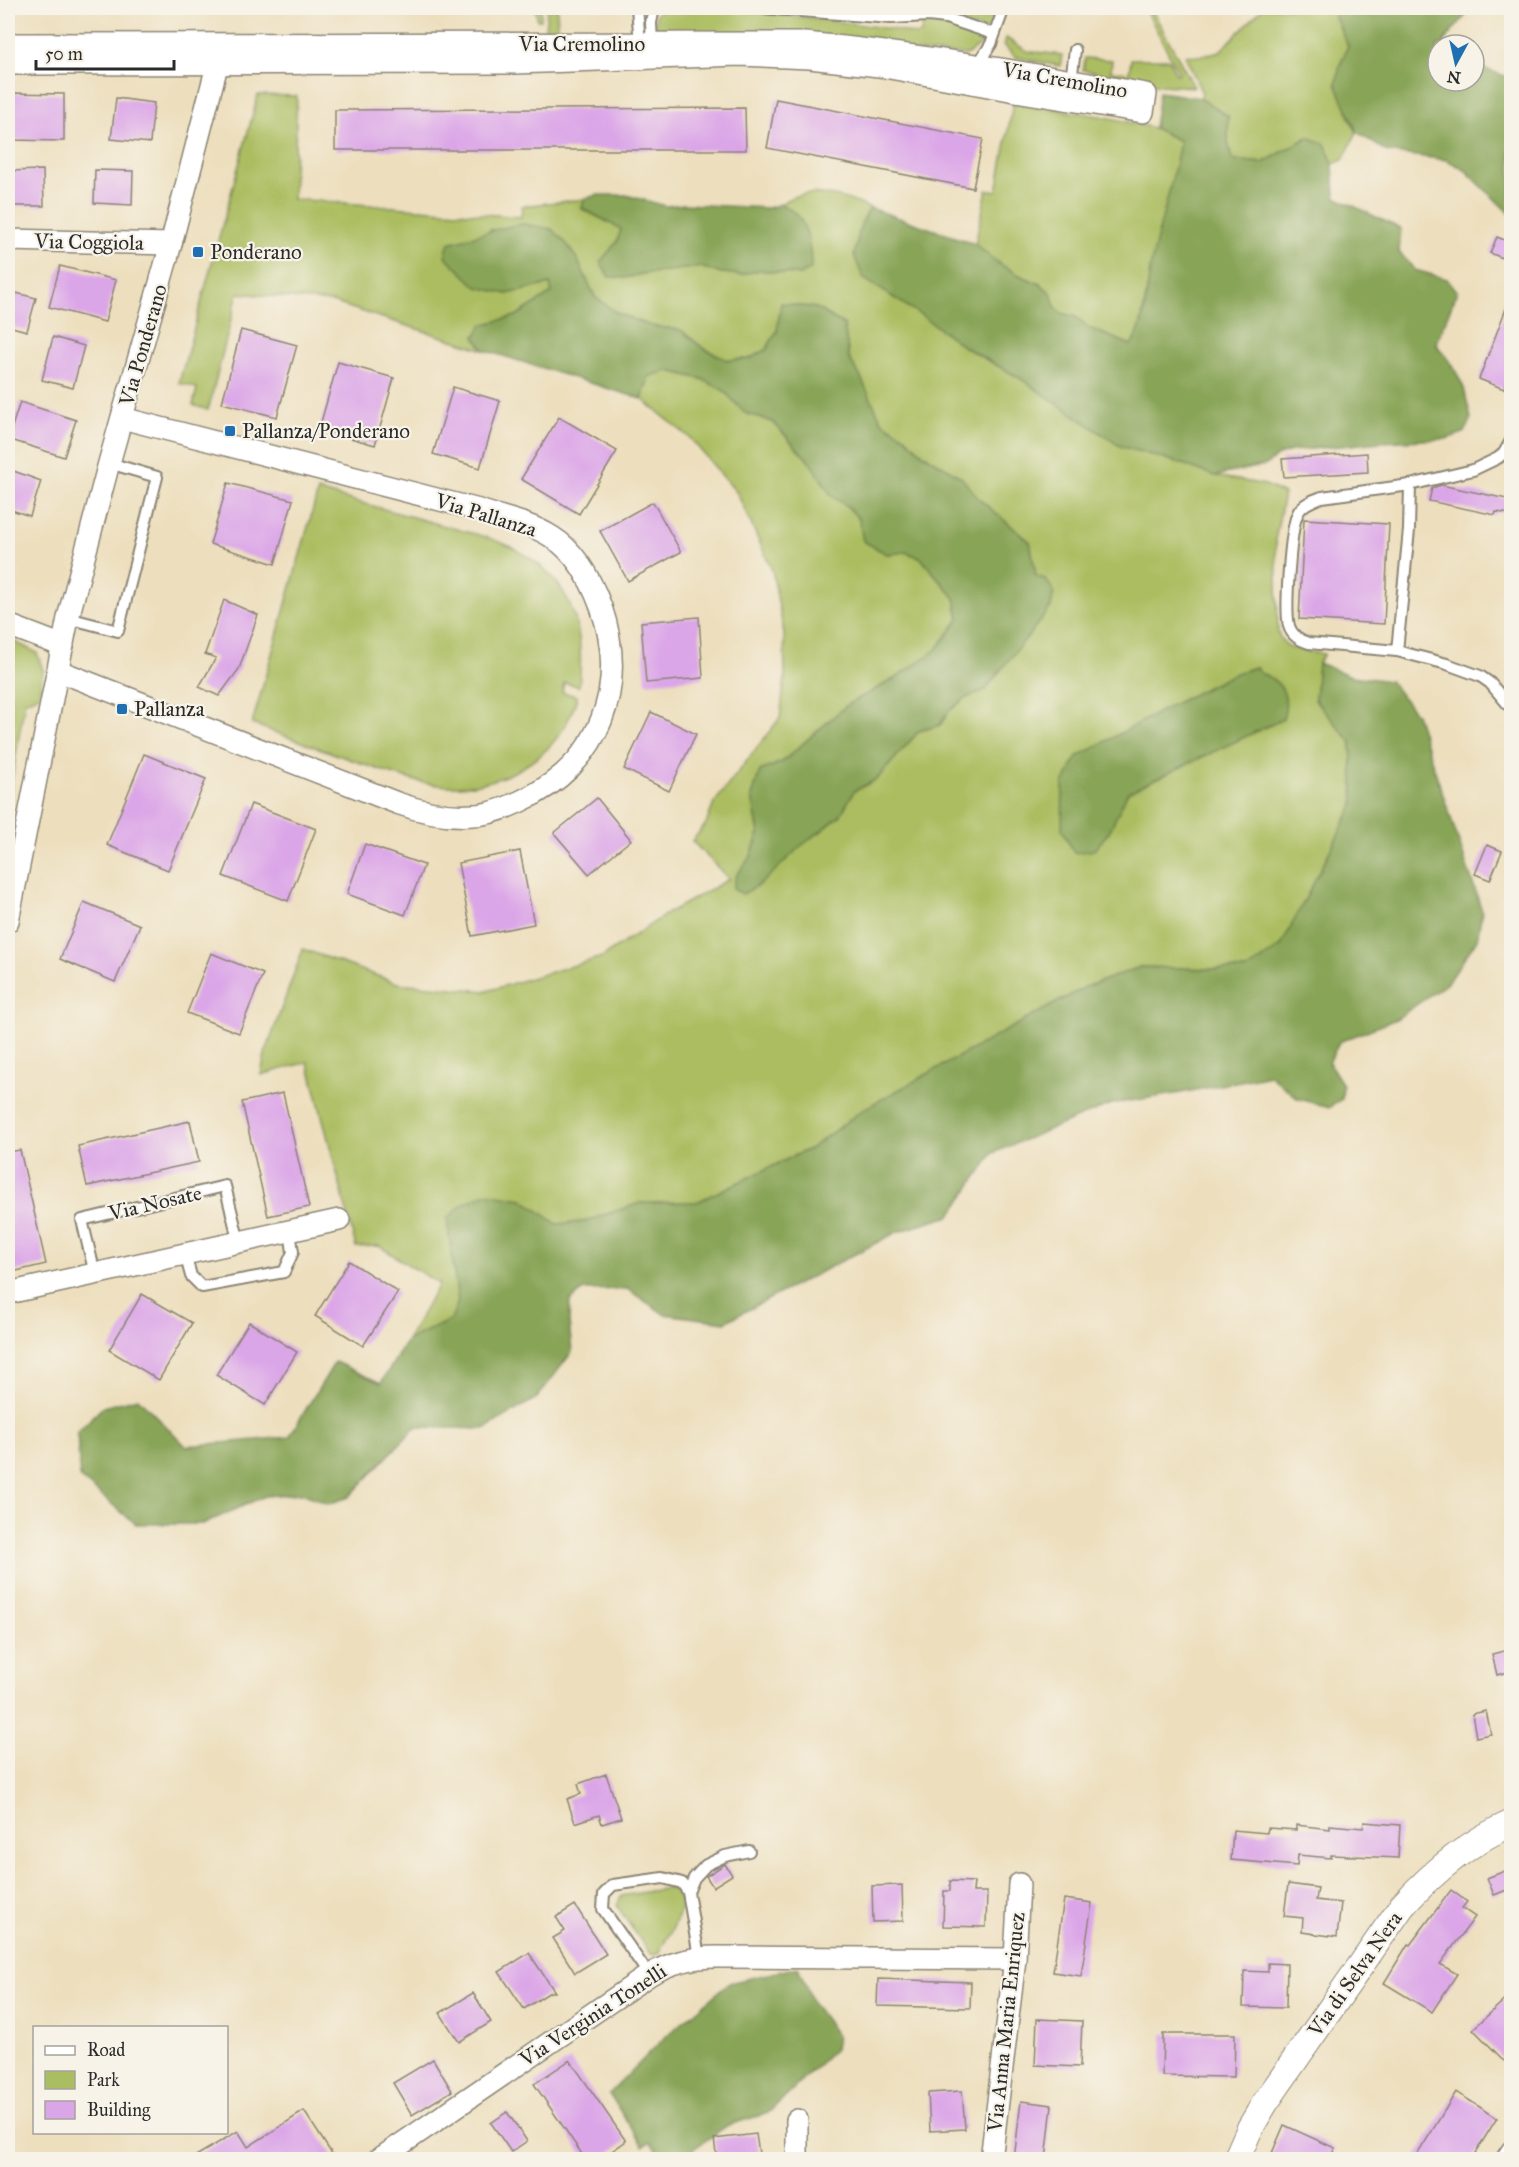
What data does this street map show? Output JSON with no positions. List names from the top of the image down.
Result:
{
  "streets": {
    "street": [
      "Via Cremolino",
      "Via Coggiola",
      "Via Ponderano",
      "Via Pallanza",
      "Via di Selva Nera",
      "Via Verginia Tonelli",
      "Via Anna Maria Enriquez"
    ],
    "lane": ["Via Nosate"]
  },
  "crossings": [
    ["Via Cremolino", "Via Ponderano"],
    ["Via Coggiola", "Via Ponderano"],
    ["Via Ponderano", "Via Pallanza"],
    ["Via Verginia Tonelli", "Via Anna Maria Enriquez"]
  ],
  "places": {
    "transit": ["Ponderano", "Pallanza/Ponderano", "Pallanza"]
  },
  "legend": ["Road", "Park", "Building"],
  "scale_bar": "50 m",
  "north": "bottom"
}
